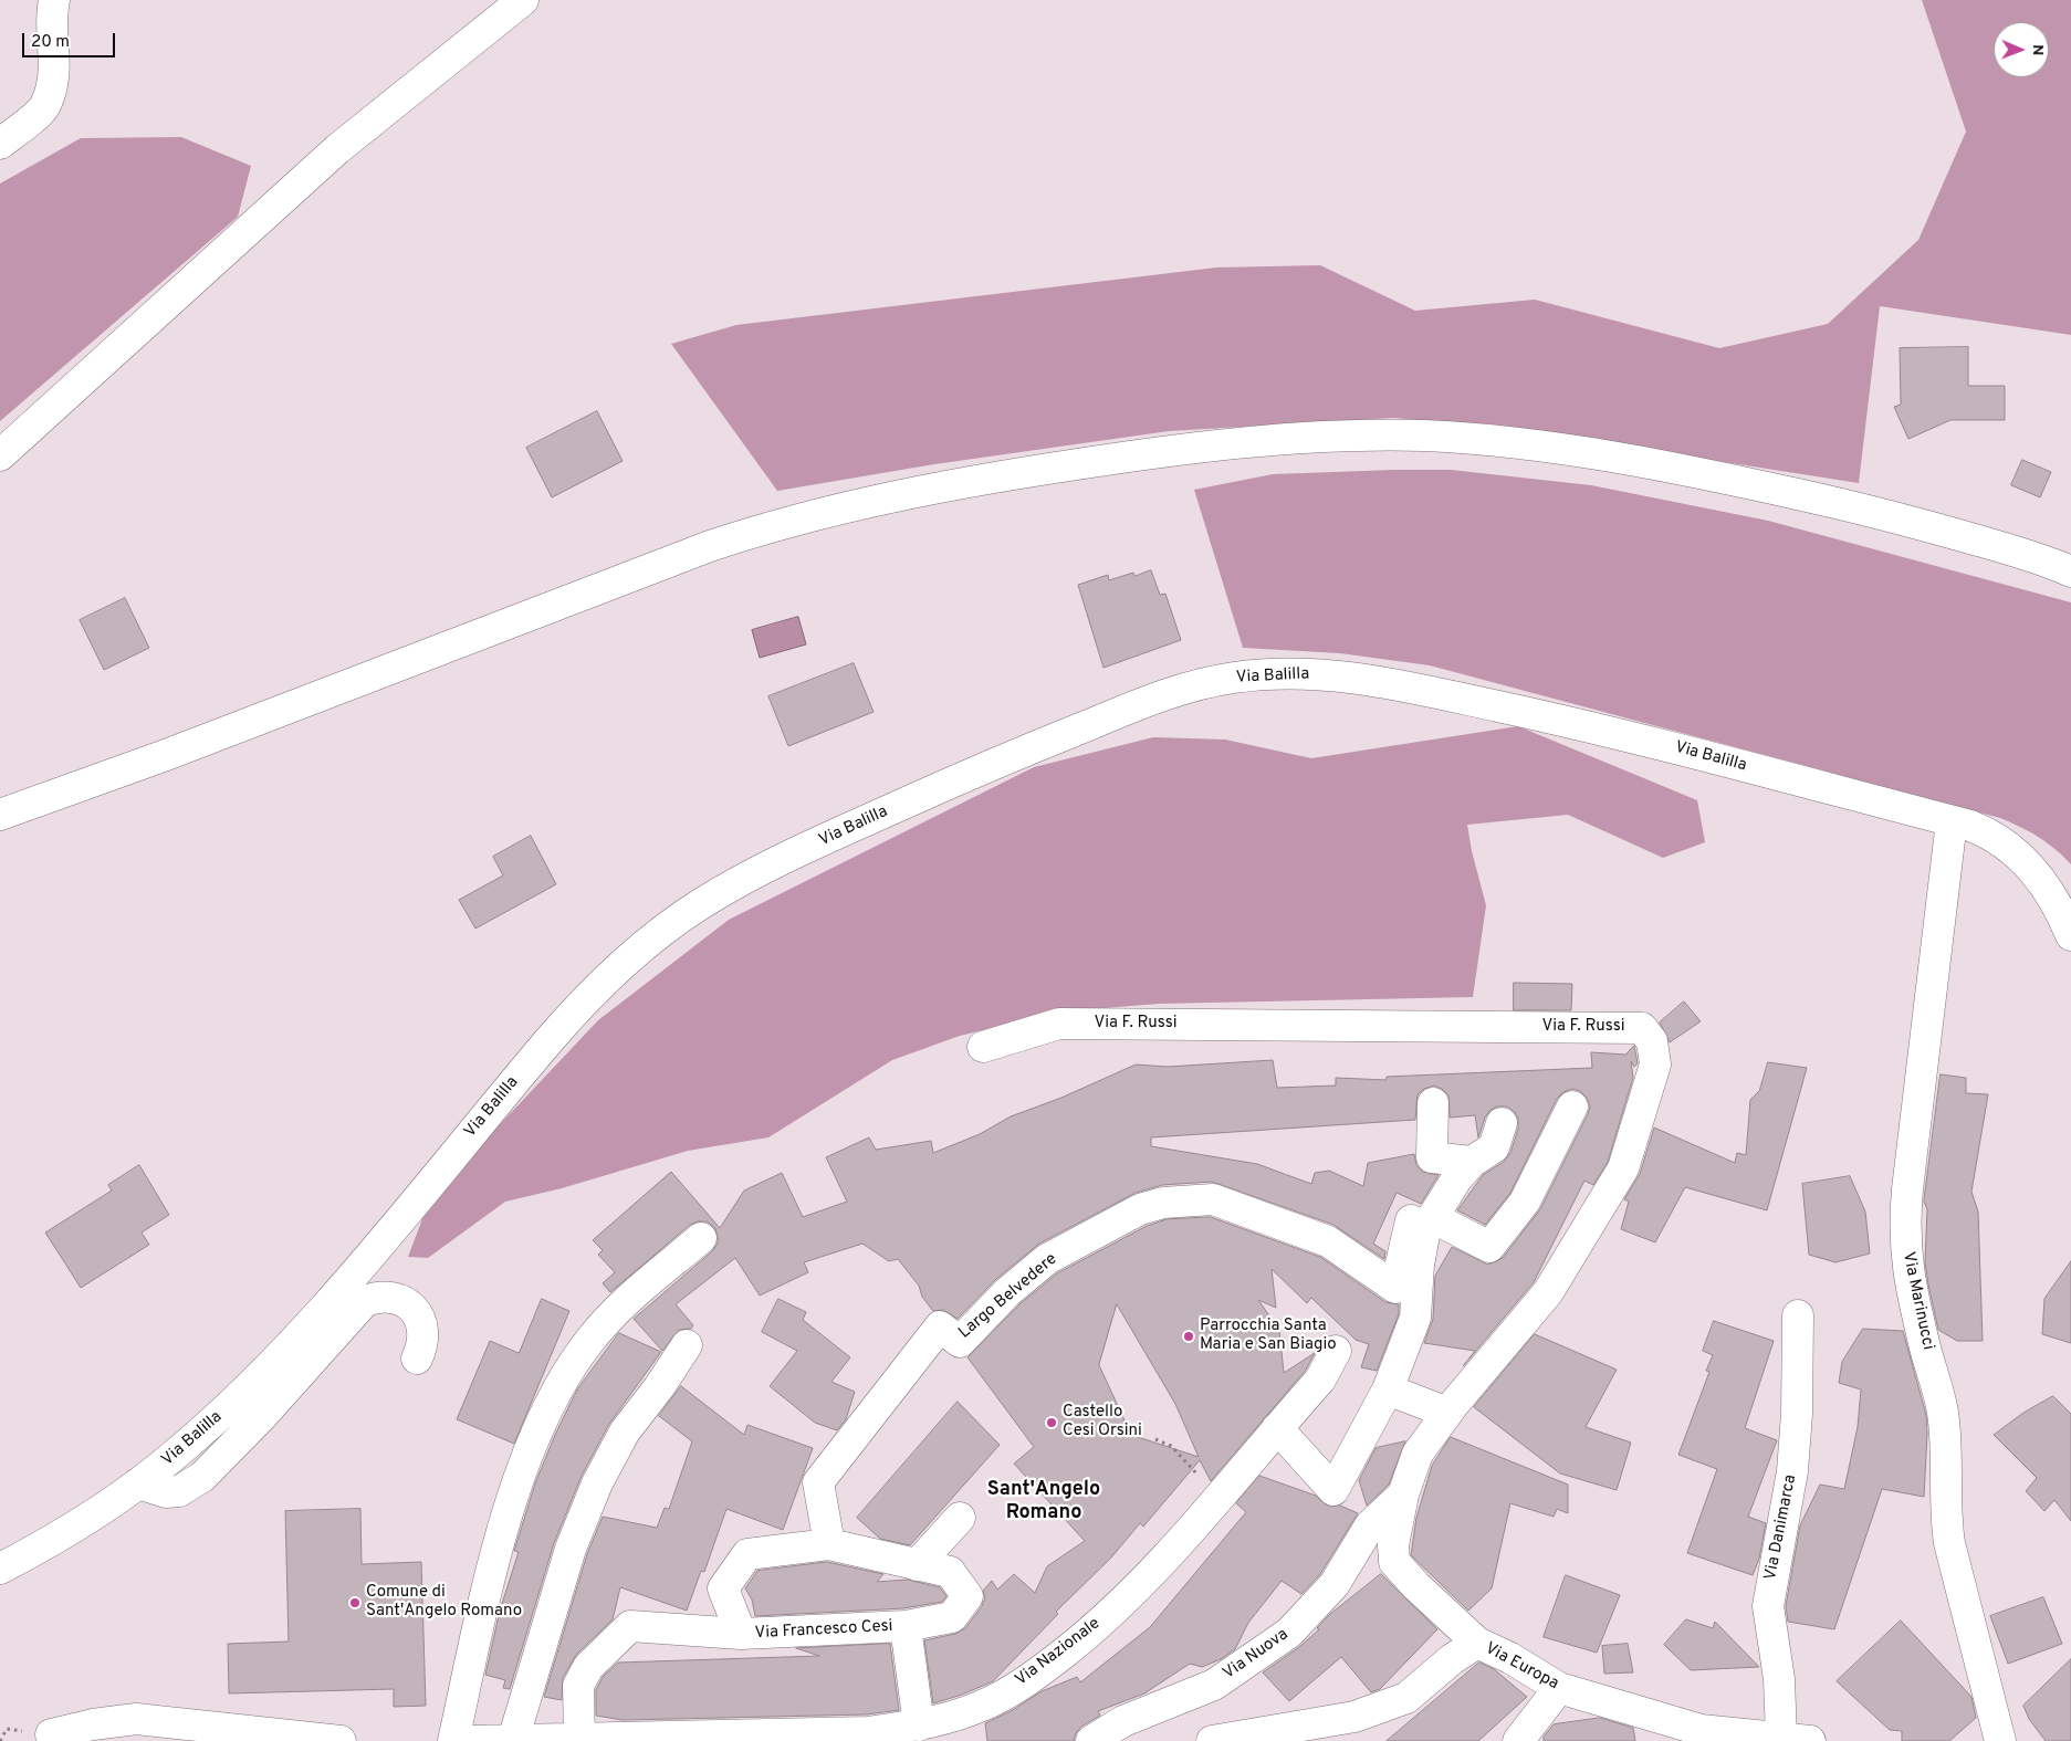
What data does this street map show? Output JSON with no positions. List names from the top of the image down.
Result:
{
  "streets": {
    "street": [
      "Via Balilla",
      "Via F. Russi",
      "Largo Belvedere",
      "Via Marinucci",
      "Via Danimarca",
      "Via Francesco Cesi",
      "Via Nazionale",
      "Via Nuova",
      "Via Europa"
    ]
  },
  "crossings": [
    ["Via Balilla", "Via Marinucci"],
    ["Via F. Russi", "Via Nuova"],
    ["Via F. Russi", "Via Europa"],
    ["Largo Belvedere", "Via Francesco Cesi"],
    ["Via Danimarca", "Via Europa"],
    ["Via Francesco Cesi", "Via Nazionale"],
    ["Via Nuova", "Via Europa"]
  ],
  "districts": ["Sant'Angelo Romano"],
  "places": ["Parrocchia Santa Maria e San Biagio", "Castello Cesi Orsini", "Comune di Sant'Angelo Romano"],
  "scale_bar": "20 m",
  "north": "right"
}
